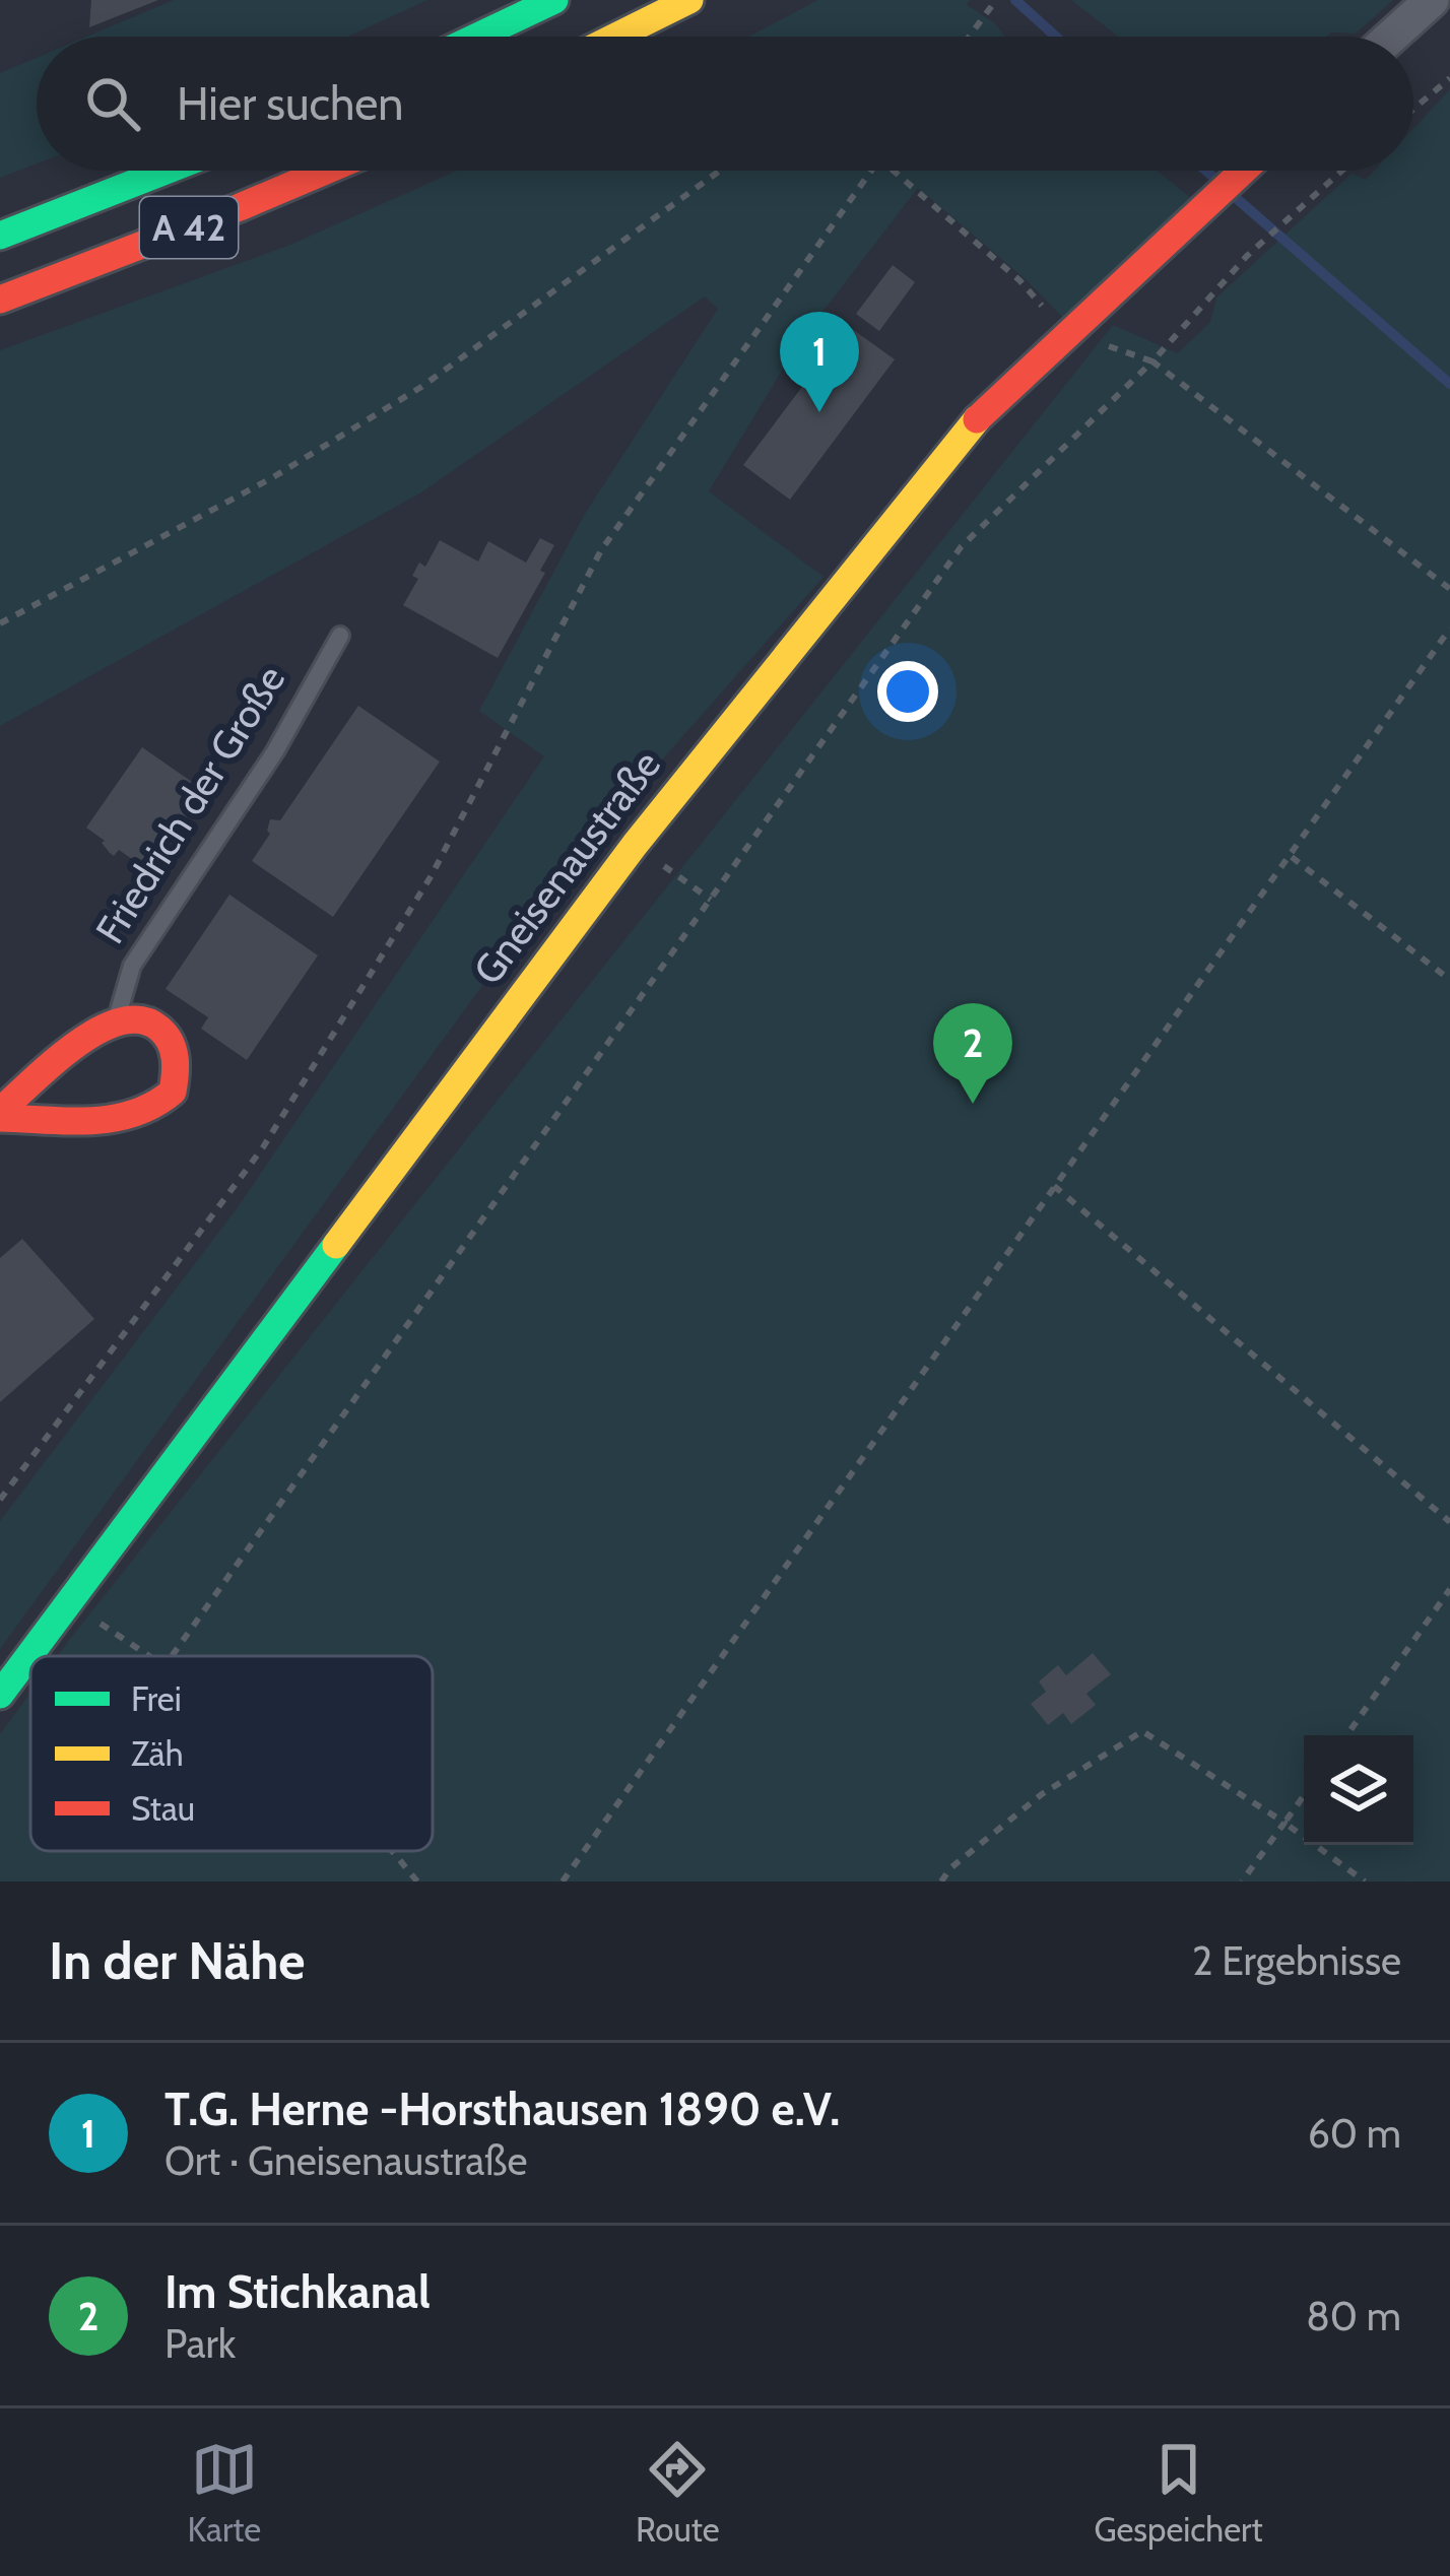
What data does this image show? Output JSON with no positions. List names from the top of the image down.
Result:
{
  "streets": {
    "main road": ["A 42", "Gneisenaustraße"],
    "lane": ["Friedrich der Große"]
  },
  "legend": ["Frei", "Zäh", "Stau"],
  "page": {
    "search": "Hier suchen",
    "pins": ["1", "2"],
    "heading": ["In der Nähe", "2 Ergebnisse"],
    "list": [
      {
        "mark": "1",
        "name": "T.G. Herne -Horsthausen 1890 e.V.",
        "note": "Ort · Gneisenaustraße",
        "value": "60 m"
      },
      {
        "mark": "2",
        "name": "Im Stichkanal",
        "note": "Park",
        "value": "80 m"
      }
    ],
    "nav": ["Karte", "Route", "Gespeichert"]
  }
}
